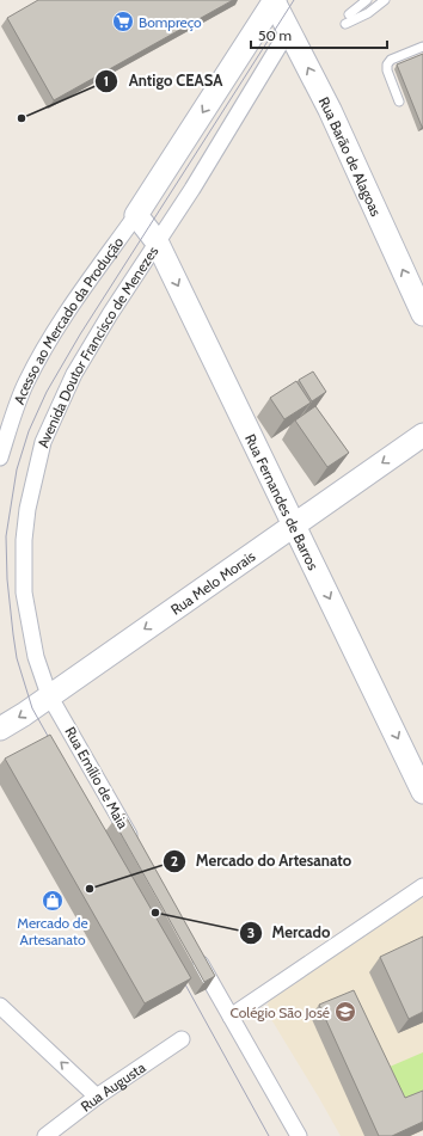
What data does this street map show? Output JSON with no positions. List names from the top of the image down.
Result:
{
  "streets": {
    "street": [
      "Rua Barão de Alagoas",
      "Acesso ao Mercado da Produção",
      "Avenida Doutor Francisco de Menezes",
      "Rua Fernandes de Barros",
      "Rua Melo Morais",
      "Rua Emílio de Maia",
      "Rua Augusta"
    ]
  },
  "crossings": [
    ["Rua Barão de Alagoas", "Avenida Doutor Francisco de Menezes"],
    ["Acesso ao Mercado da Produção", "Rua Fernandes de Barros"],
    ["Avenida Doutor Francisco de Menezes", "Rua Fernandes de Barros"],
    ["Avenida Doutor Francisco de Menezes", "Rua Melo Morais"],
    ["Avenida Doutor Francisco de Menezes", "Rua Emílio de Maia"],
    ["Rua Fernandes de Barros", "Rua Melo Morais"],
    ["Rua Melo Morais", "Rua Emílio de Maia"]
  ],
  "one_way": ["Rua Barão de Alagoas", "Rua Fernandes de Barros", "Rua Melo Morais"],
  "places": {
    "supermarket": ["Bompreço"],
    "other": ["Antigo CEASA", "Mercado do Artesanato", "Mercado"],
    "shop": ["Mercado de Artesanato"],
    "school or university": ["Colégio São José"]
  },
  "scale_bar": "50 m"
}
